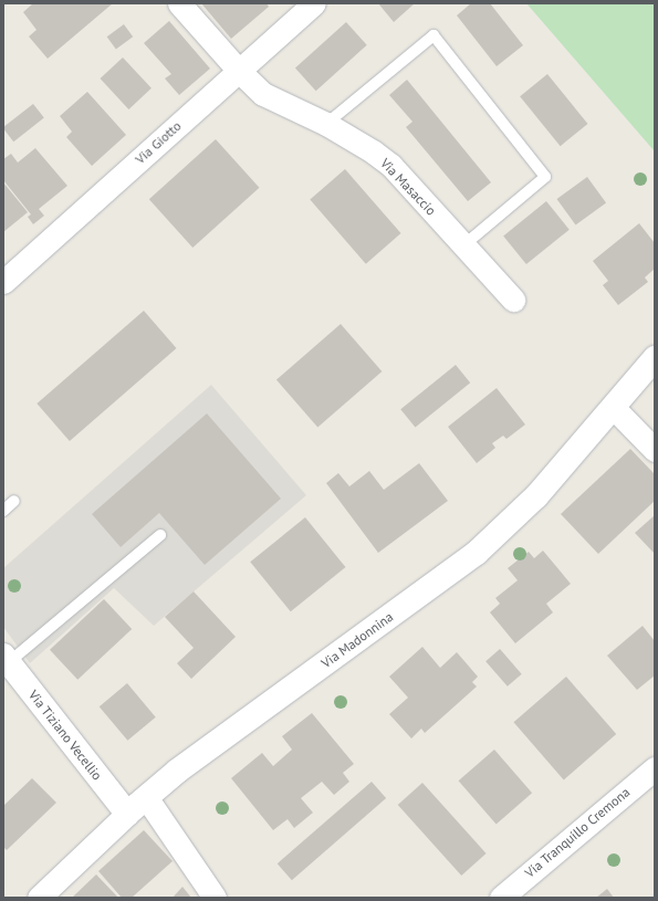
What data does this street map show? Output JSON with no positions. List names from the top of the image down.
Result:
{
  "streets": {
    "street": [
      "Via Giotto",
      "Via Masaccio",
      "Via Madonnina",
      "Via Tiziano Vecellio",
      "Via Tranquillo Cremona"
    ]
  },
  "crossings": [
    ["Via Giotto", "Via Masaccio"],
    ["Via Madonnina", "Via Tiziano Vecellio"]
  ]
}
